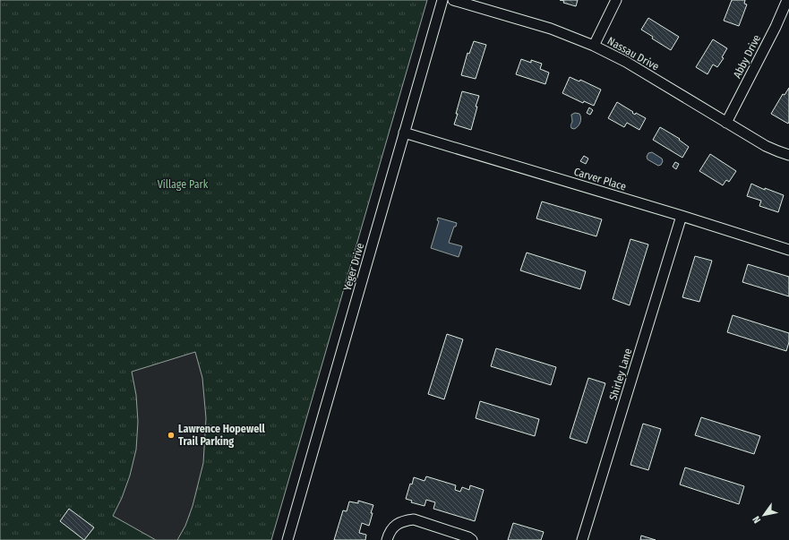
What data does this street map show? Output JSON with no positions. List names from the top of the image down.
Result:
{
  "streets": {
    "street": [
      "Nassau Drive",
      "Abby Drive",
      "Carver Place",
      "Yeger Drive",
      "Shirley Lane"
    ]
  },
  "crossings": [
    ["Nassau Drive", "Abby Drive"],
    ["Carver Place", "Yeger Drive"],
    ["Carver Place", "Shirley Lane"]
  ],
  "parks": ["Village Park"],
  "places": ["Lawrence Hopewell Trail Parking"],
  "north": "bottom left"
}
